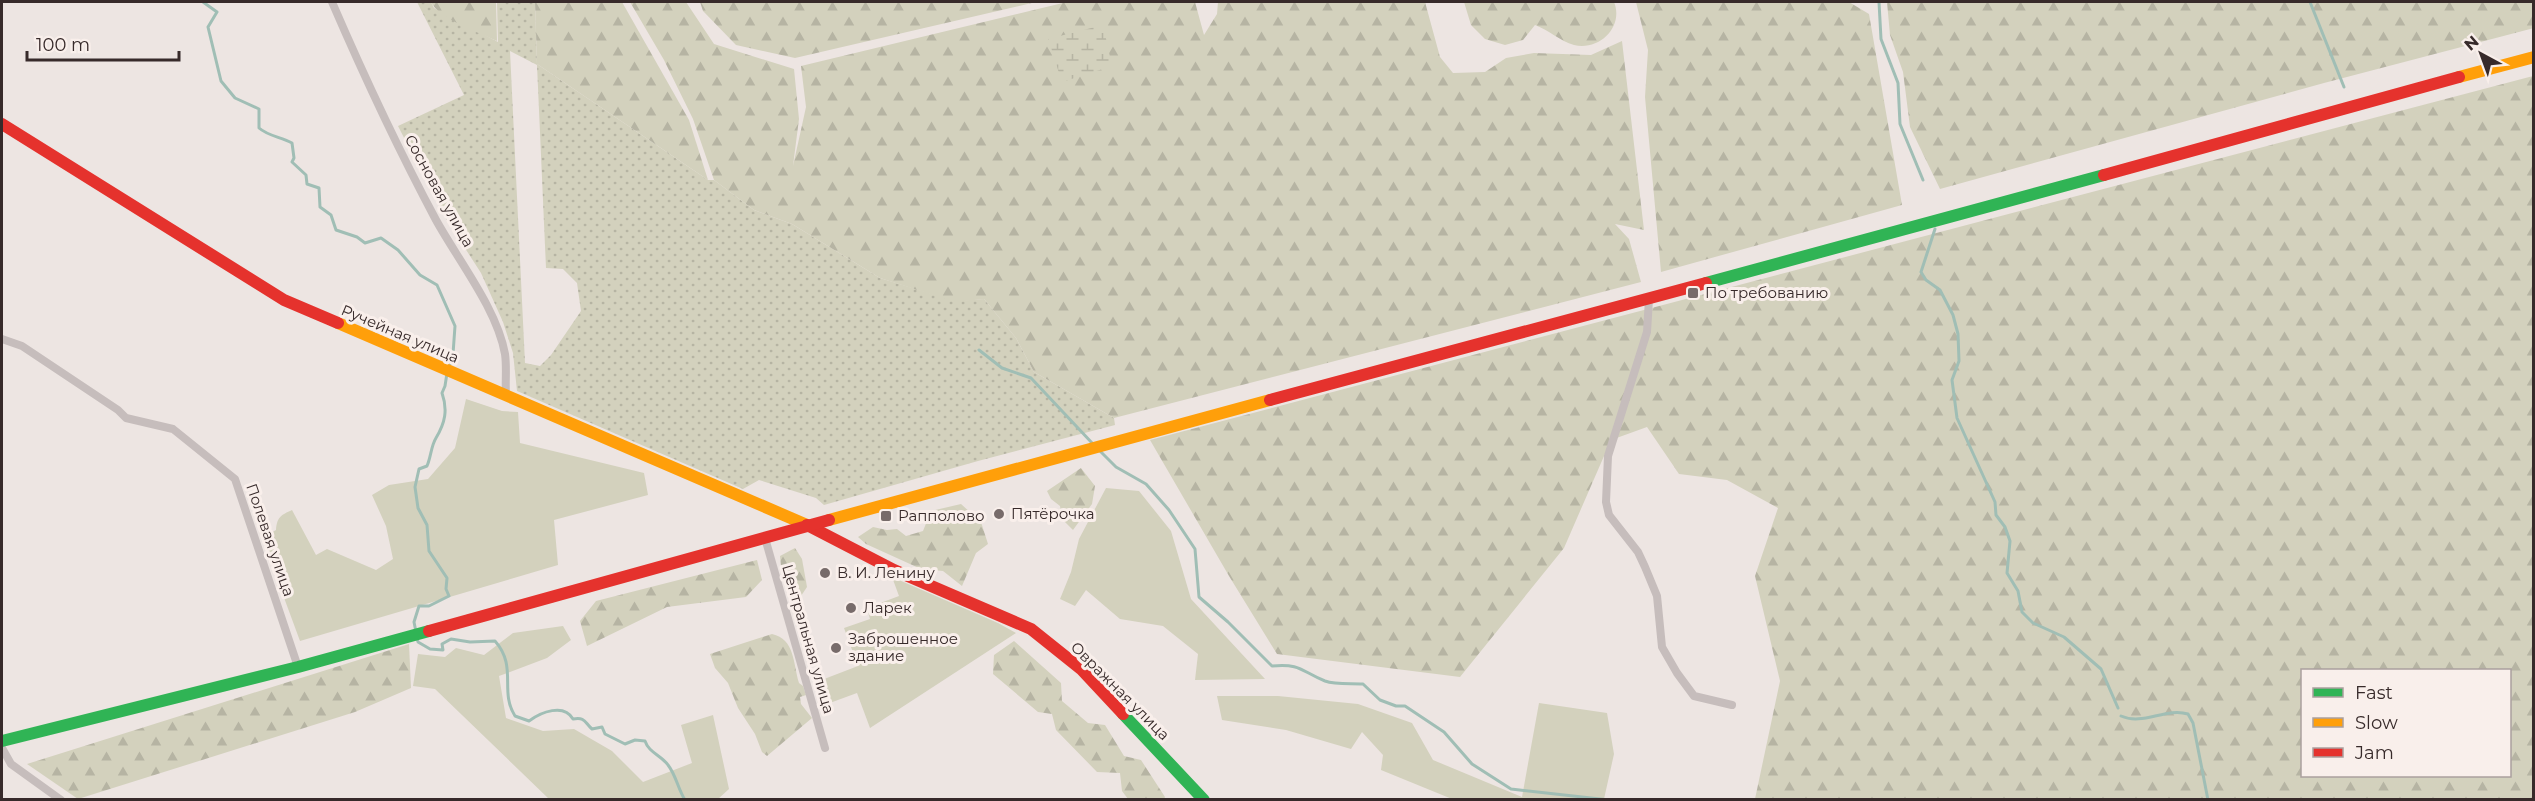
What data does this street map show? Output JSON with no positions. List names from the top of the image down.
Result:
{
  "streets": {
    "main road": ["Ручейная улица", "Овражная улица"],
    "street": ["Сосновая улица", "Полевая улица", "Центральная улица"]
  },
  "crossings": [
    ["Сосновая улица", "Ручейная улица"],
    ["Ручейная улица", "Овражная улица"]
  ],
  "places": {
    "transit": ["По требованию", "Рапполово"],
    "other": [
      "Пятёрочка",
      "В. И. Ленину",
      "Ларек",
      "Заброшенное здание"
    ]
  },
  "legend": ["Fast", "Slow", "Jam"],
  "scale_bar": "100 m",
  "north": "top left"
}
